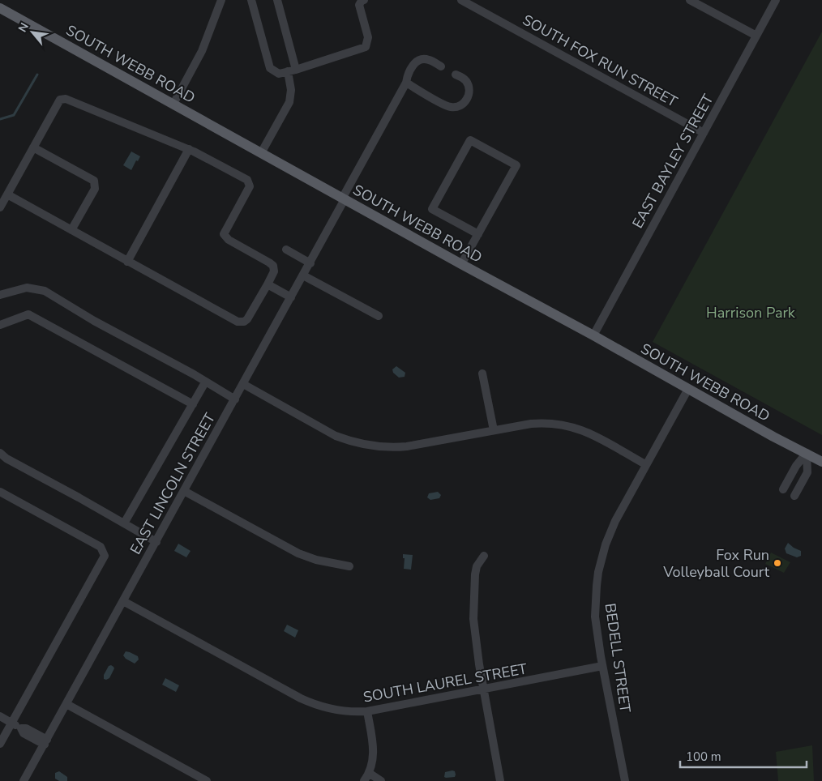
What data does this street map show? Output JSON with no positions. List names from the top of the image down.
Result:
{
  "streets": {
    "main road": ["SOUTH WEBB ROAD"],
    "street": [
      "SOUTH FOX RUN STREET",
      "EAST BAYLEY STREET",
      "EAST LINCOLN STREET",
      "BEDELL STREET",
      "SOUTH LAUREL STREET"
    ]
  },
  "crossings": [
    ["SOUTH FOX RUN STREET", "EAST BAYLEY STREET"],
    ["SOUTH WEBB ROAD", "EAST BAYLEY STREET"],
    ["SOUTH WEBB ROAD", "EAST LINCOLN STREET"],
    ["SOUTH WEBB ROAD", "BEDELL STREET"],
    ["EAST LINCOLN STREET", "SOUTH LAUREL STREET"],
    ["BEDELL STREET", "SOUTH LAUREL STREET"]
  ],
  "parks": ["Harrison Park"],
  "places": ["Fox Run Volleyball Court"],
  "scale_bar": "100 m",
  "north": "top left"
}
